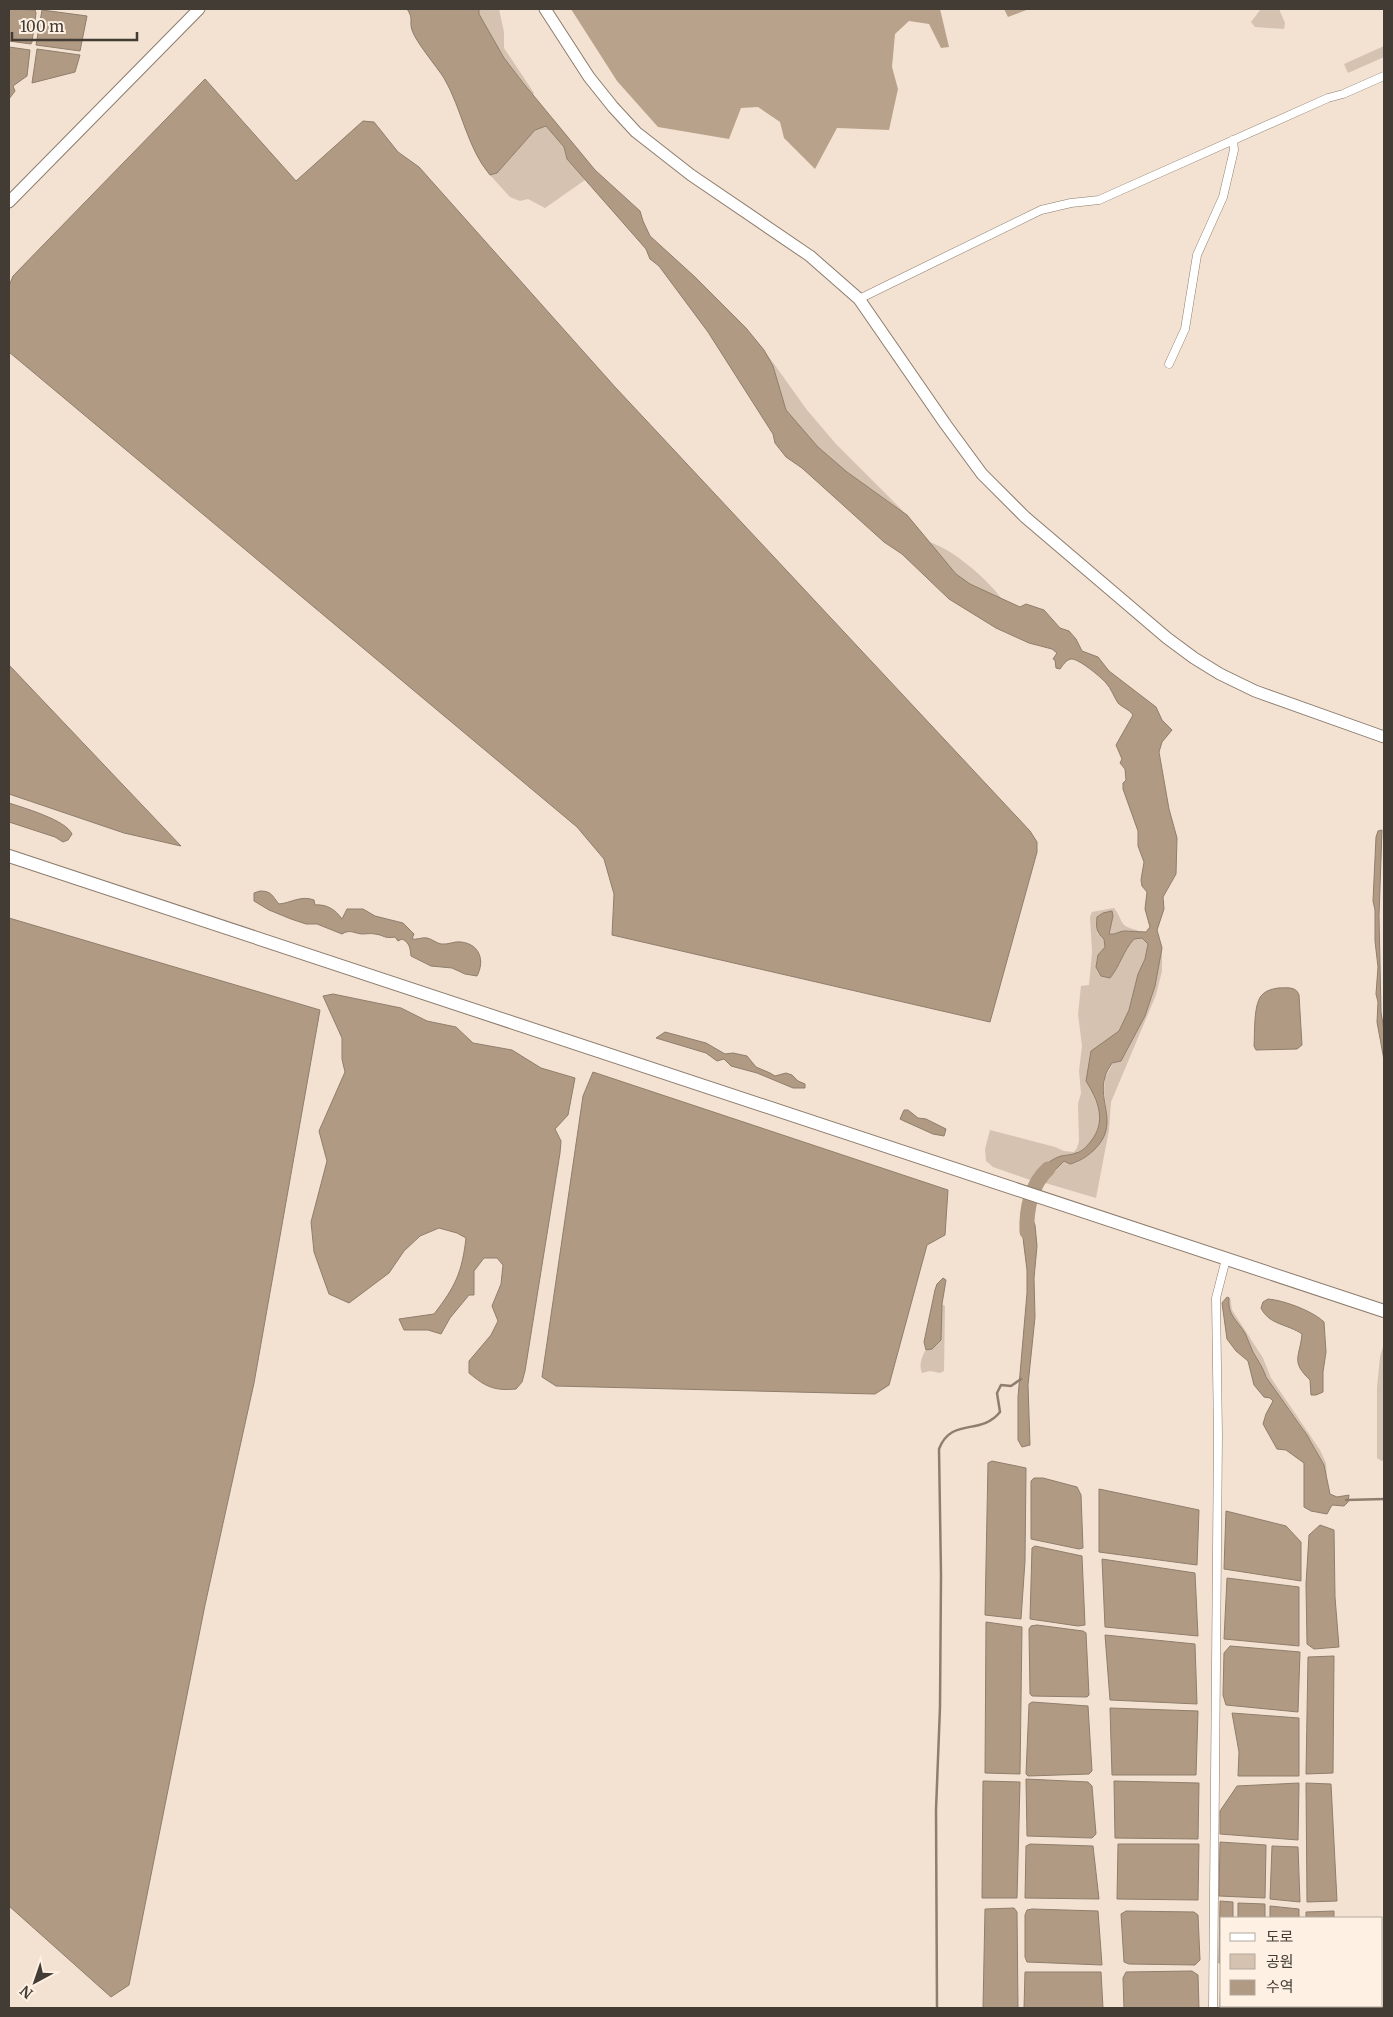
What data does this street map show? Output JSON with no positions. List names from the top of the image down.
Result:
{
  "legend": ["도로", "공원", "수역"],
  "scale_bar": "100 m",
  "north": "bottom left"
}
